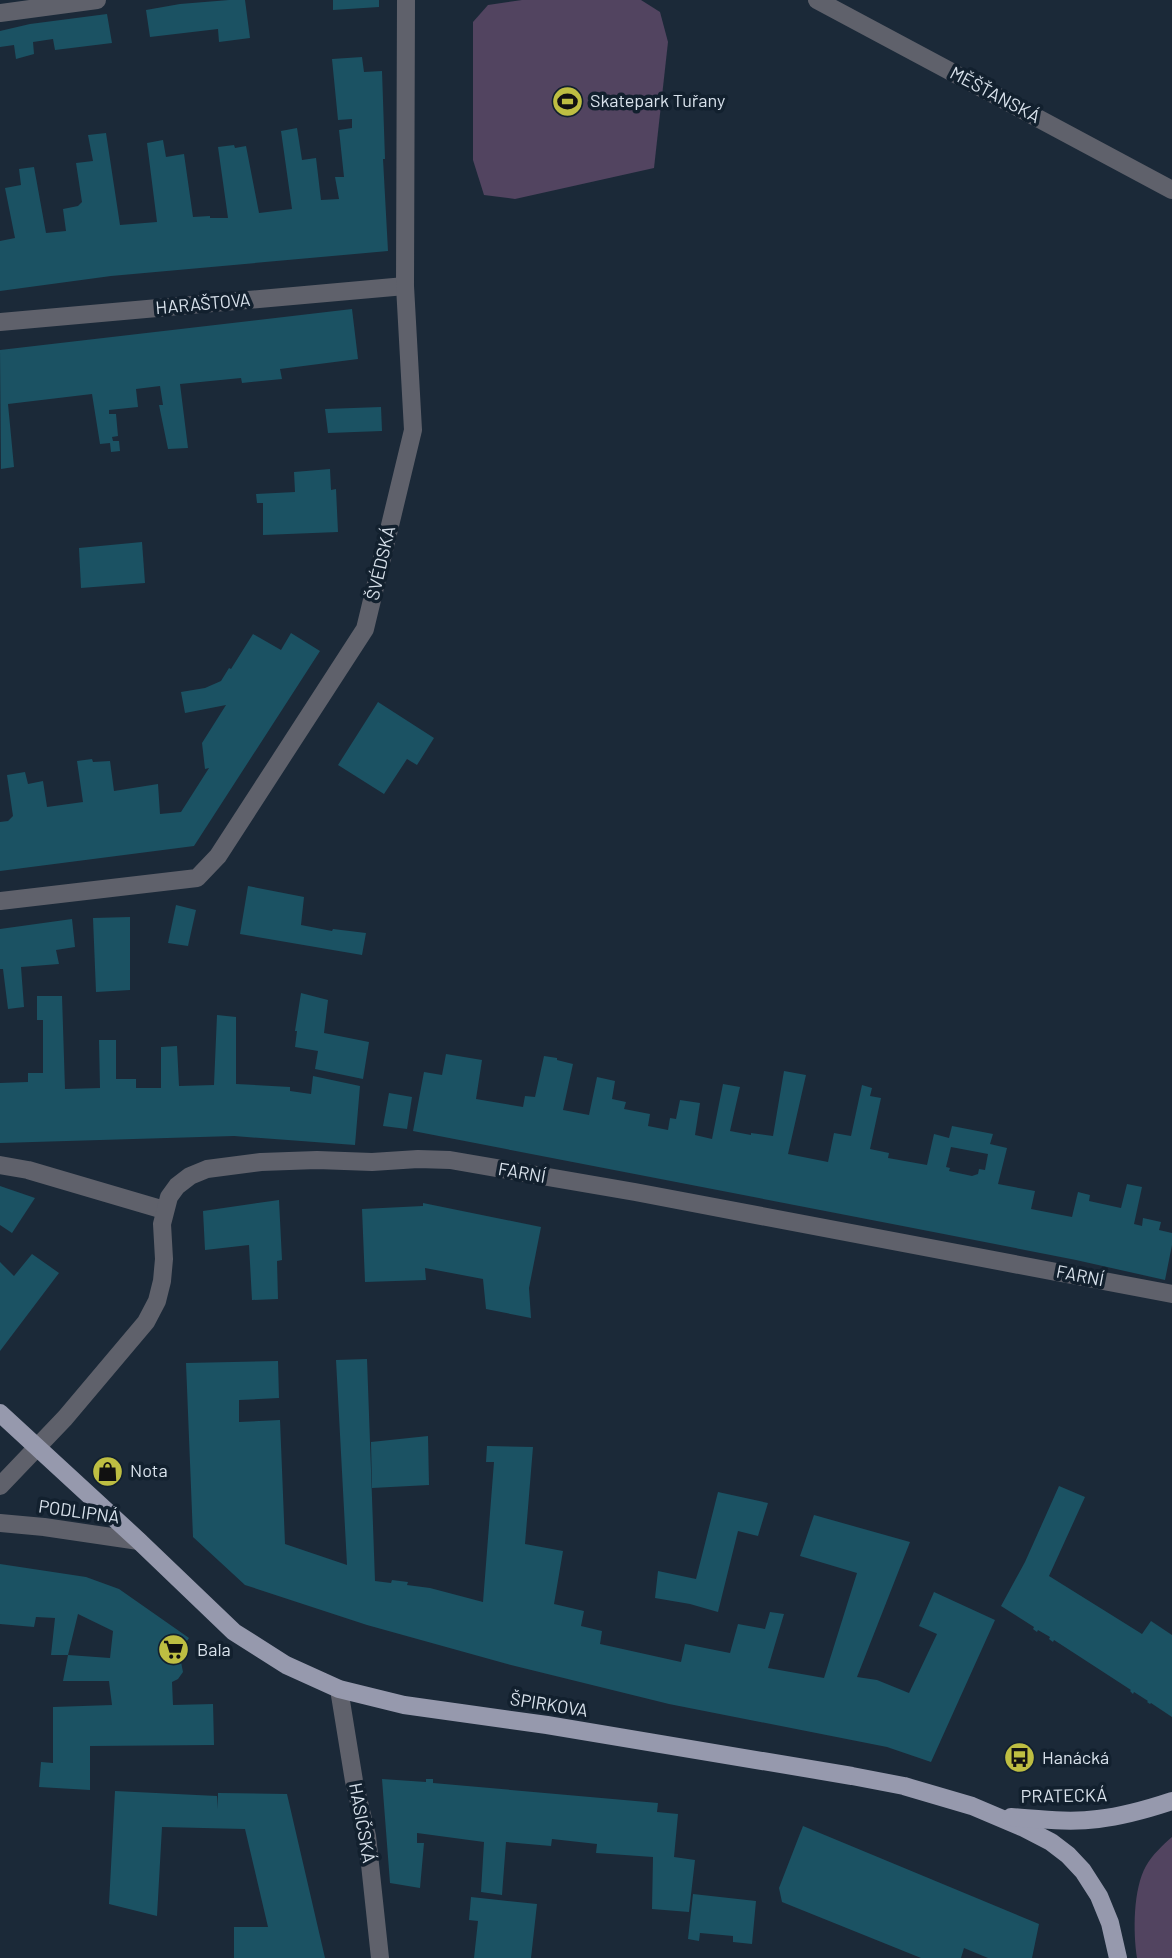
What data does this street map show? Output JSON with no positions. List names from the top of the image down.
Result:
{
  "streets": {
    "main road": ["PODLIPNÁ", "ŠPIRKOVA", "PRATECKÁ"],
    "street": [
      "MĚŠŤANSKÁ",
      "HARAŠTOVA",
      "ŠVÉDSKÁ",
      "FARNÍ",
      "HASIČSKÁ"
    ]
  },
  "crossings": [
    ["HARAŠTOVA", "ŠVÉDSKÁ"],
    ["PODLIPNÁ", "ŠPIRKOVA"],
    ["ŠPIRKOVA", "PRATECKÁ"],
    ["ŠPIRKOVA", "HASIČSKÁ"]
  ],
  "places": {
    "sports": ["Skatepark Tuřany"],
    "shop": ["Nota"],
    "supermarket": ["Bala"],
    "bus stop": ["Hanácká"]
  }
}
